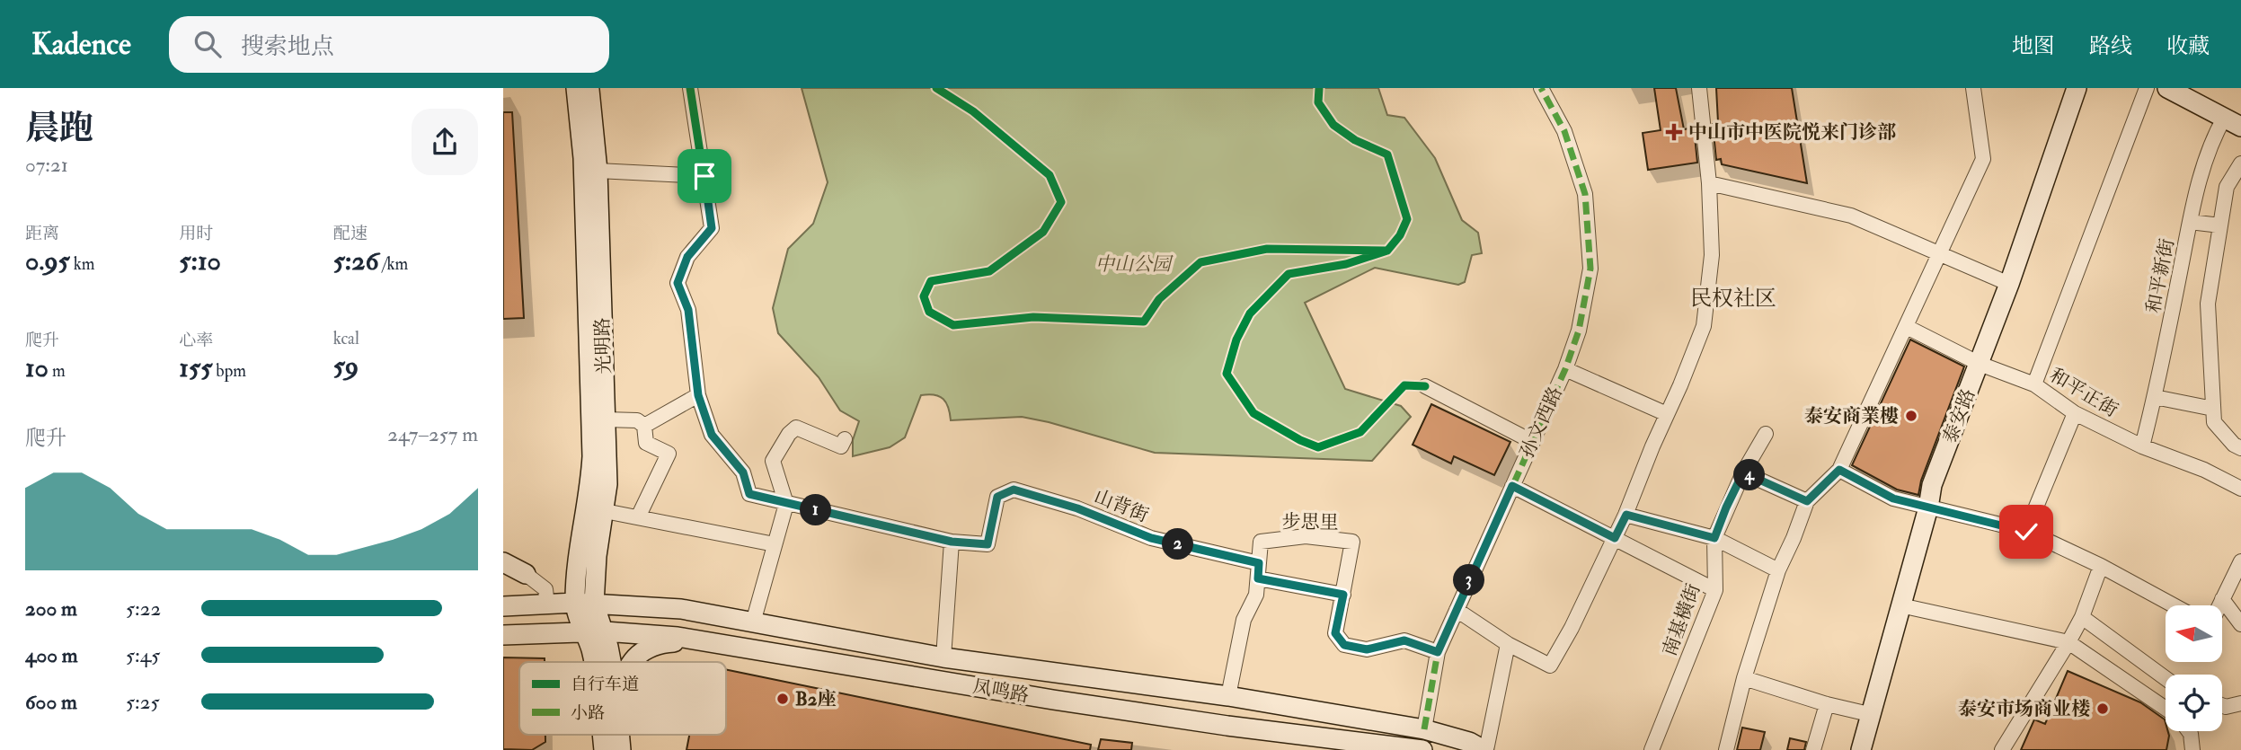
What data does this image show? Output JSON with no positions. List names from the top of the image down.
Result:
{
  "streets": {
    "street": [
      "和平新街",
      "光明路",
      "和平正街",
      "泰安路",
      "孙文西路",
      "山背街",
      "步思里",
      "南基橫街",
      "凤鸣路"
    ]
  },
  "crossings": [
    ["和平新街", "和平正街"],
    ["光明路", "凤鸣路"],
    ["和平正街", "泰安路"],
    ["孙文西路", "步思里"],
    ["孙文西路", "凤鸣路"],
    ["山背街", "步思里"],
    ["步思里", "凤鸣路"]
  ],
  "districts": ["民权社区"],
  "parks": ["中山公园"],
  "places": {
    "health": ["中山市中医院悦来门诊部"],
    "other": ["泰安商業樓", "B2座", "泰安市场商业楼"]
  },
  "legend": ["自行车道", "小路"],
  "north": "left",
  "page": {
    "header": "Kadence",
    "search": "搜索地点",
    "nav": ["地图", "路线", "收藏"],
    "heading": ["晨跑", "07:21"],
    "stats": [
      ["距离", "0.95 km"],
      ["用时", "5:10"],
      ["配速", "5:26 /km"],
      ["爬升", "10 m"],
      ["心率", "155 bpm"],
      ["kcal", "59"]
    ],
    "chart": ["爬升", "247–257 m"],
    "pins": [
      "4",
      "1",
      "2",
      "3"
    ],
    "list": [
      {
        "name": "200 m",
        "note": "5:22"
      },
      {
        "name": "400 m",
        "note": "5:45"
      },
      {
        "name": "600 m",
        "note": "5:25"
      }
    ]
  }
}
